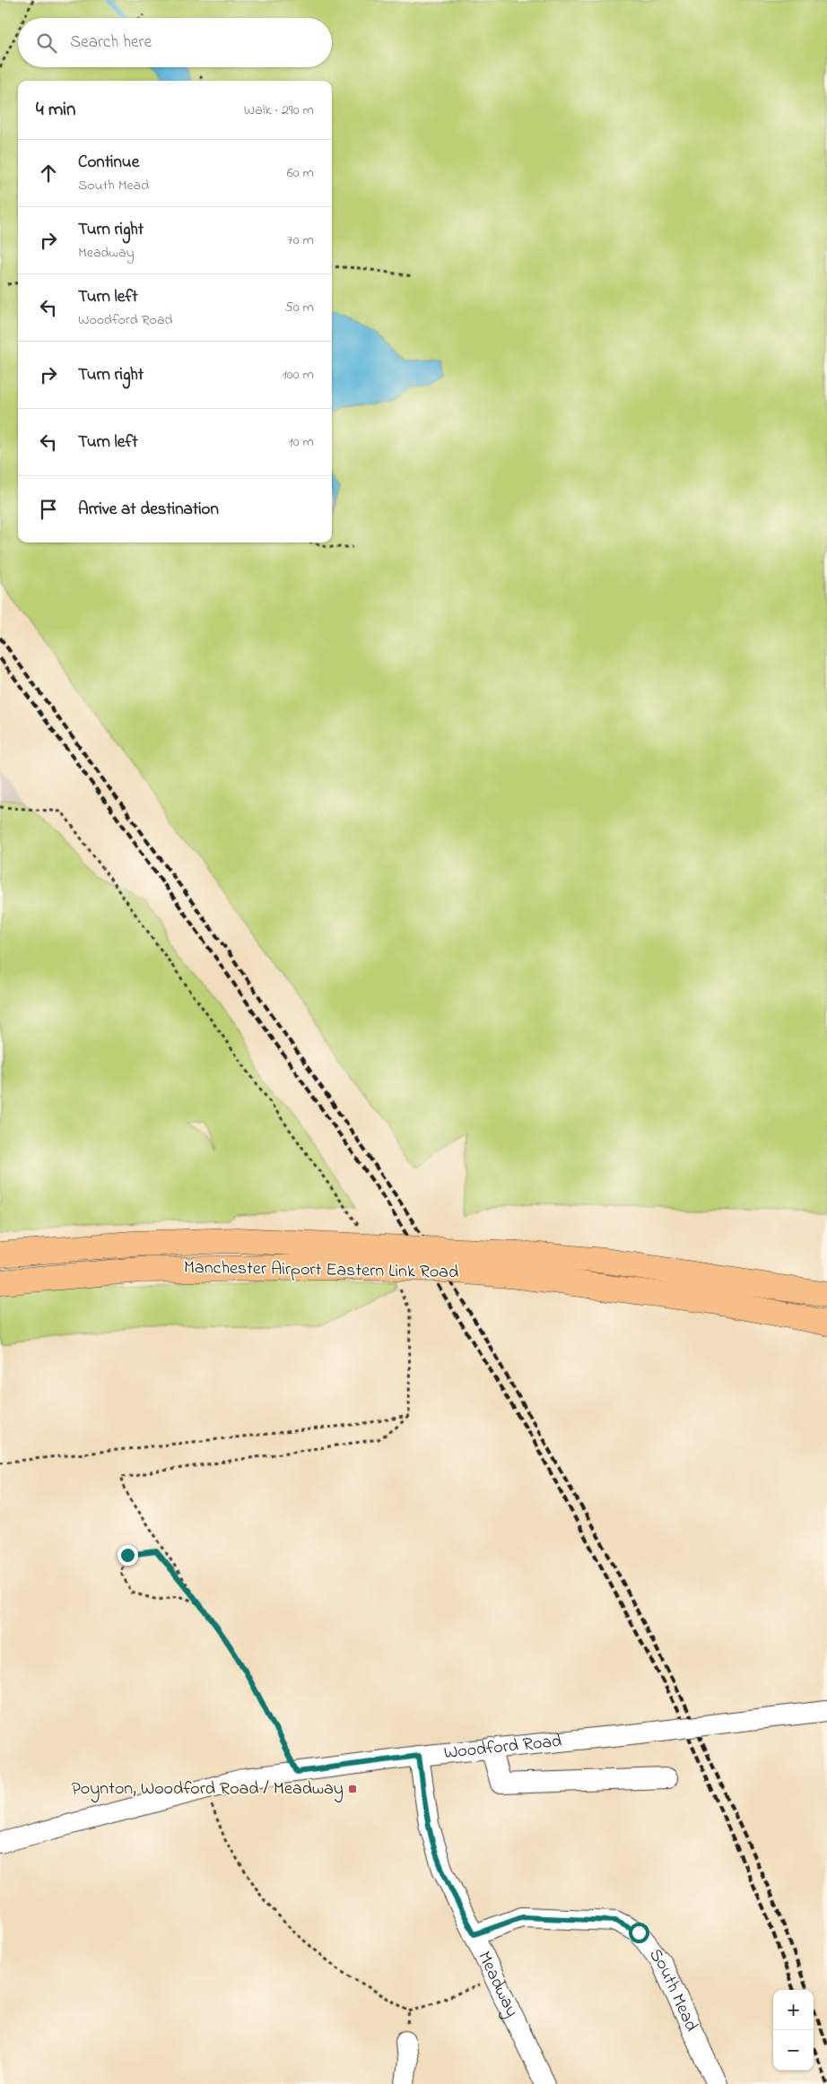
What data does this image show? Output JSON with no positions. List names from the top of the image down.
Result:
{
  "streets": {
    "highway": ["Manchester Airport Eastern Link Road"],
    "street": ["Woodford Road", "Meadway", "South Mead"]
  },
  "crossings": [
    ["Woodford Road", "Meadway"],
    ["Meadway", "South Mead"]
  ],
  "places": {
    "transit": ["Poynton, Woodford Road / Meadway"]
  },
  "page": {
    "search": "Search here",
    "heading": ["4 min", "Walk · 290 m"],
    "list": [
      ["Continue", "South Mead", "60 m"],
      ["Turn right", "Meadway", "70 m"],
      ["Turn left", "Woodford Road", "50 m"],
      ["Turn right", "100 m"],
      ["Turn left", "10 m"],
      "Arrive at destination"
    ],
    "map_buttons": ["+", "−"]
  }
}
